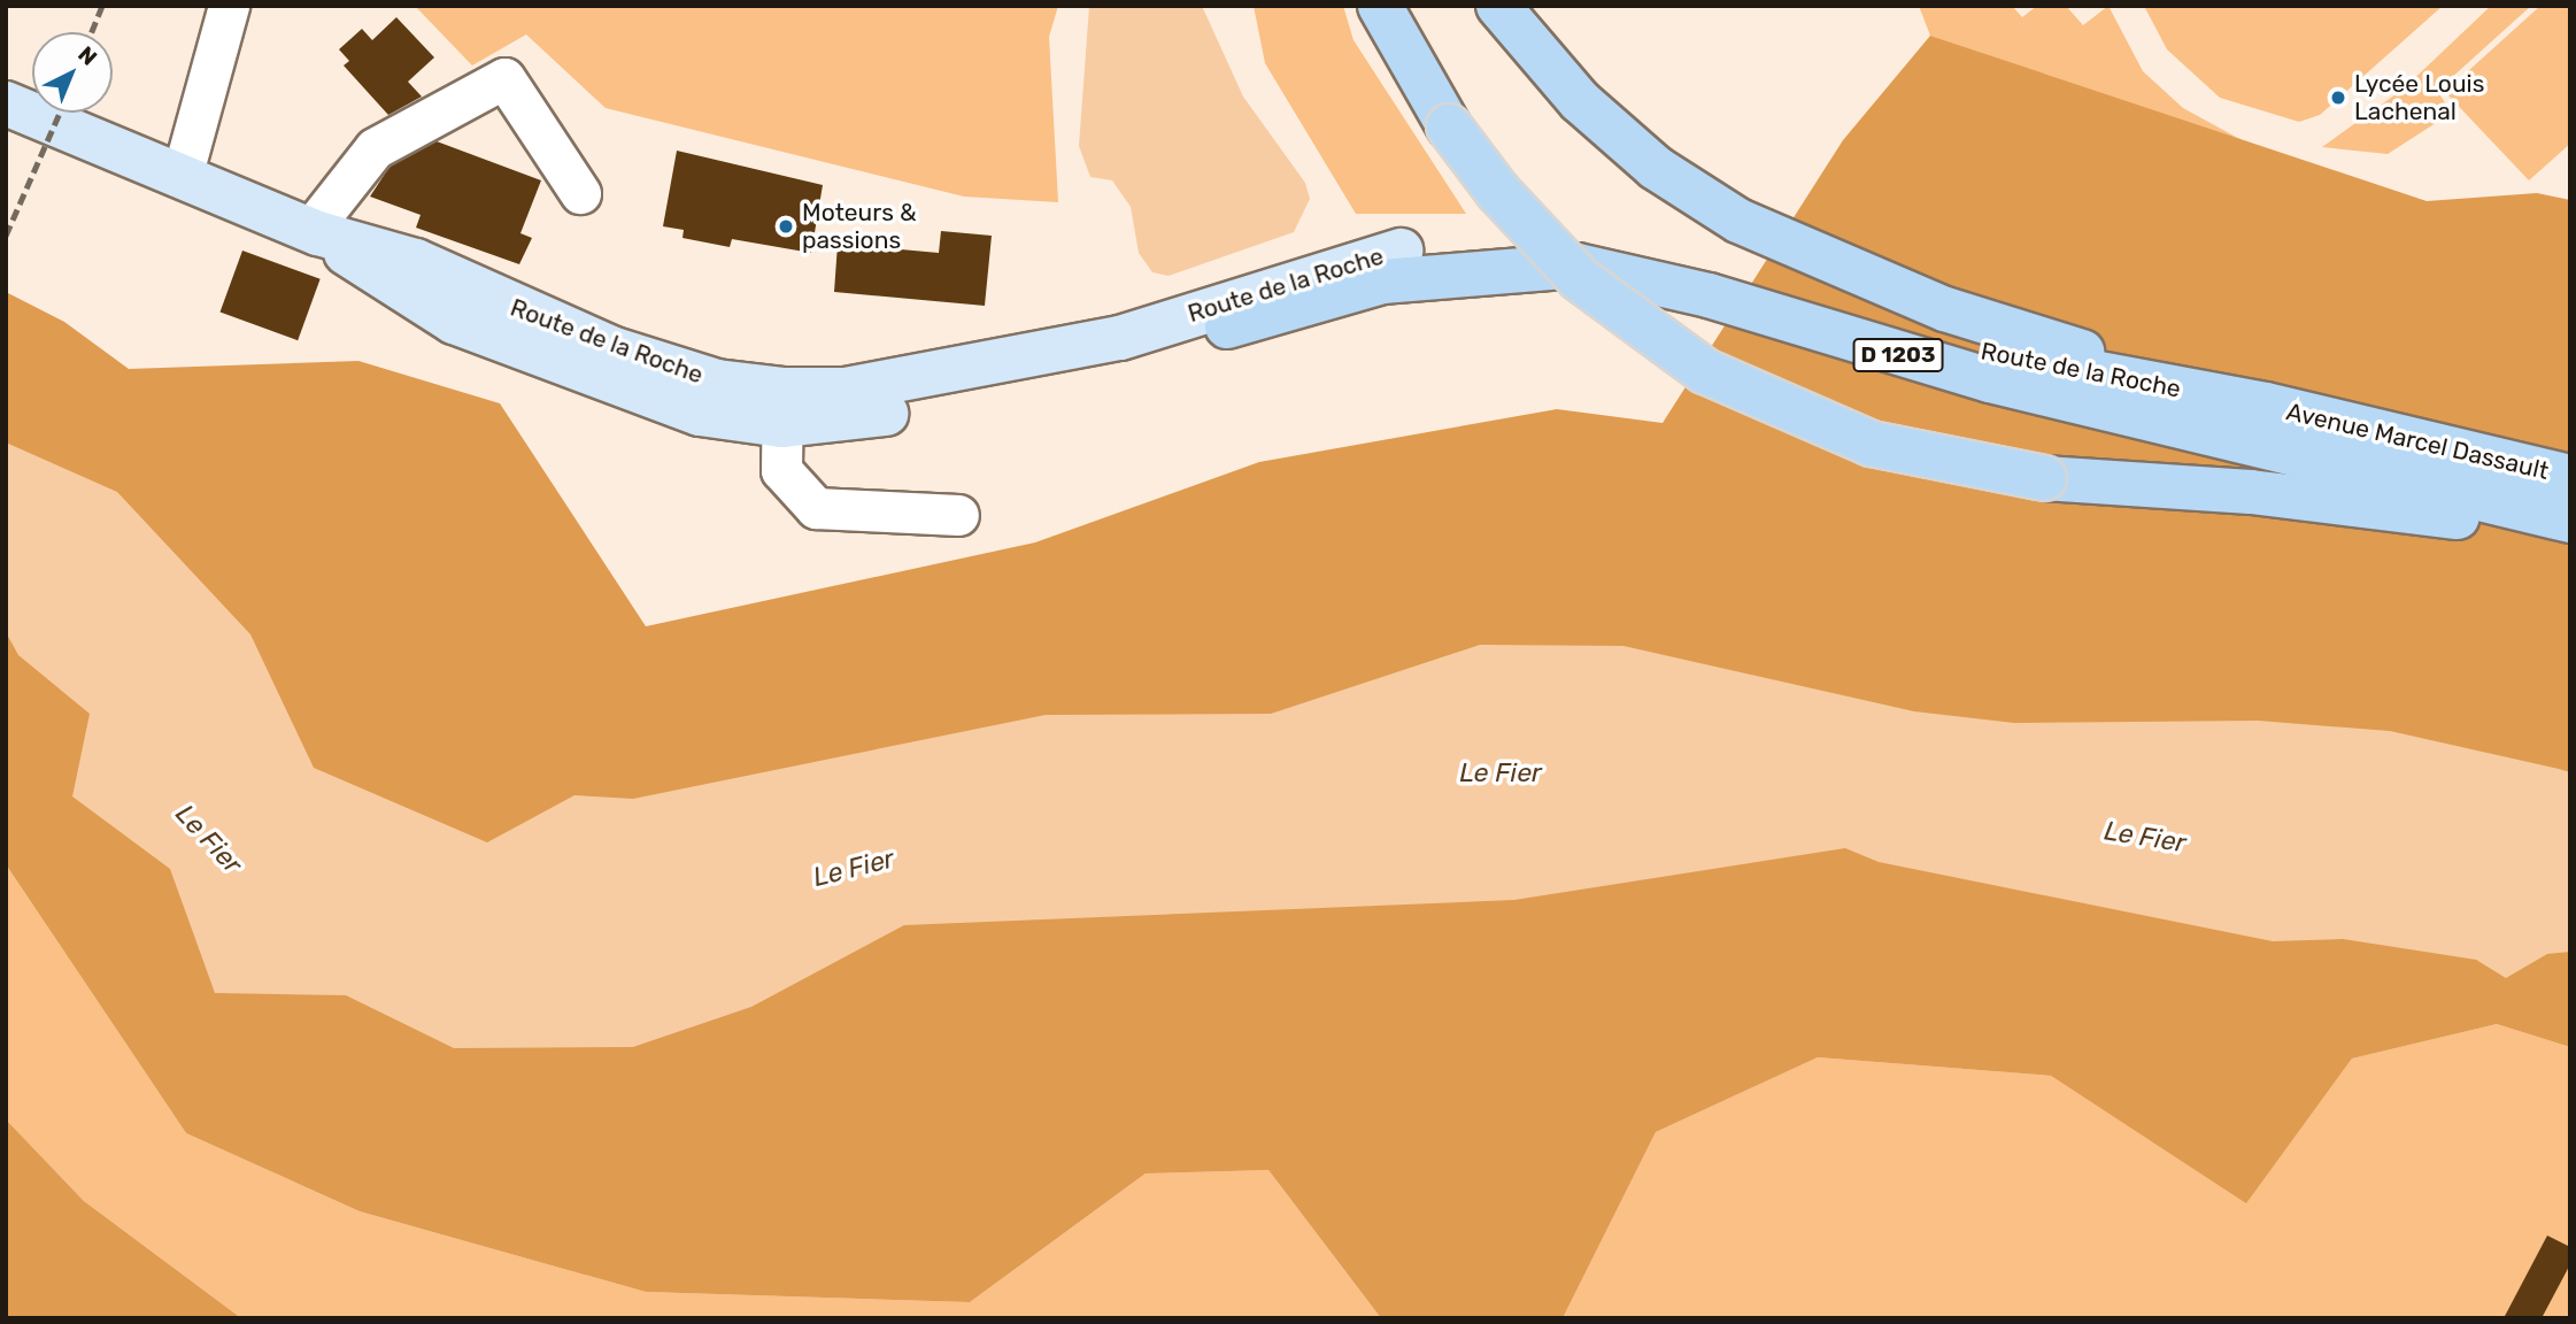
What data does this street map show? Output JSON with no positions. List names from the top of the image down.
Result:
{
  "streets": {
    "highway": ["Route de la Roche", "D 1203", "Avenue Marcel Dassault"]
  },
  "crossings": [
    ["Route de la Roche", "D 1203"],
    ["Route de la Roche", "Avenue Marcel Dassault"],
    ["D 1203", "Avenue Marcel Dassault"]
  ],
  "water": ["Le Fier"],
  "places": ["Lycée Louis Lachenal", "Moteurs & passions"],
  "north": "top right"
}
